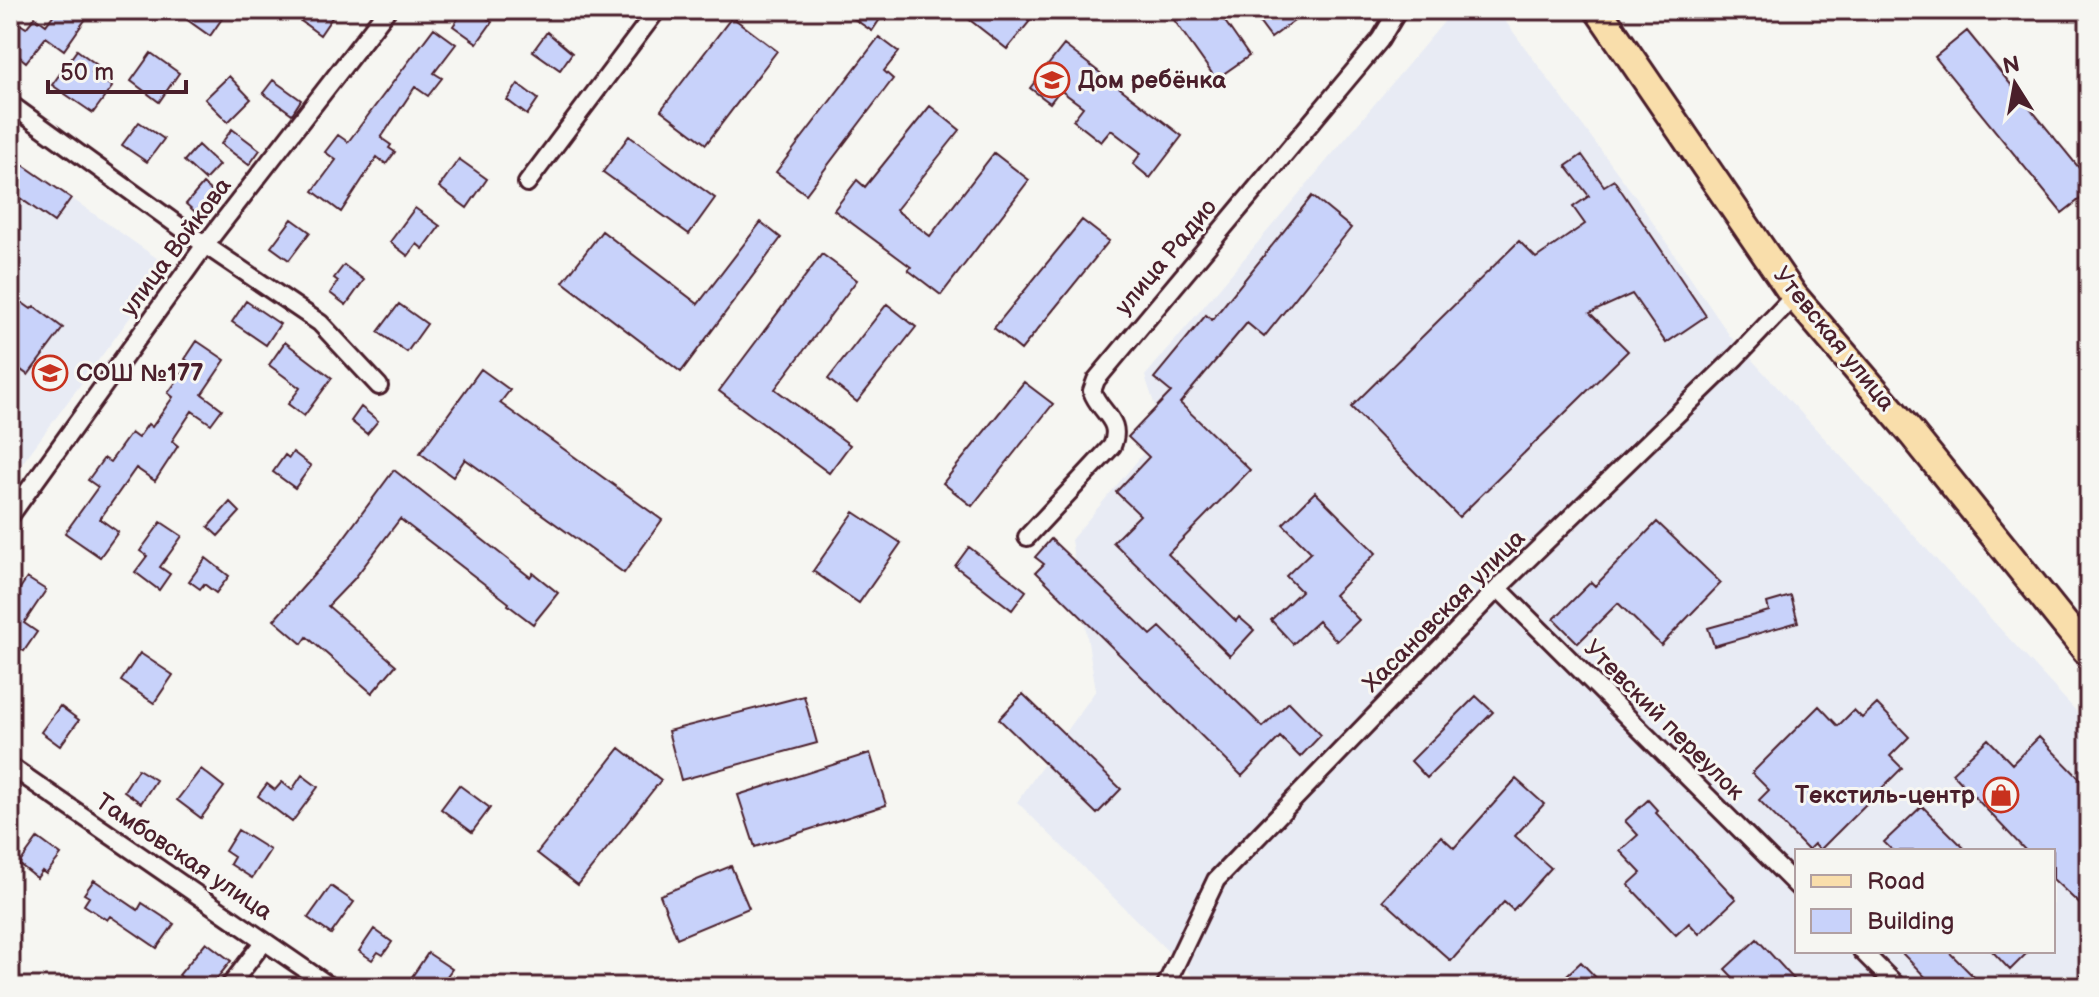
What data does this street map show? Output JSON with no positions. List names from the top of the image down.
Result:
{
  "streets": {
    "main road": ["Утевская улица"],
    "street": [
      "улица Войкова",
      "улица Радио",
      "Хасановская улица",
      "Утевский переулок",
      "Тамбовская улица"
    ]
  },
  "crossings": [
    ["Утевская улица", "Хасановская улица"],
    ["Хасановская улица", "Утевский переулок"]
  ],
  "places": {
    "school or university": ["Дом ребёнка", "СОШ №177"],
    "shop": ["Текстиль-центр"]
  },
  "legend": ["Road", "Building"],
  "scale_bar": "50 m",
  "north": "top"
}
